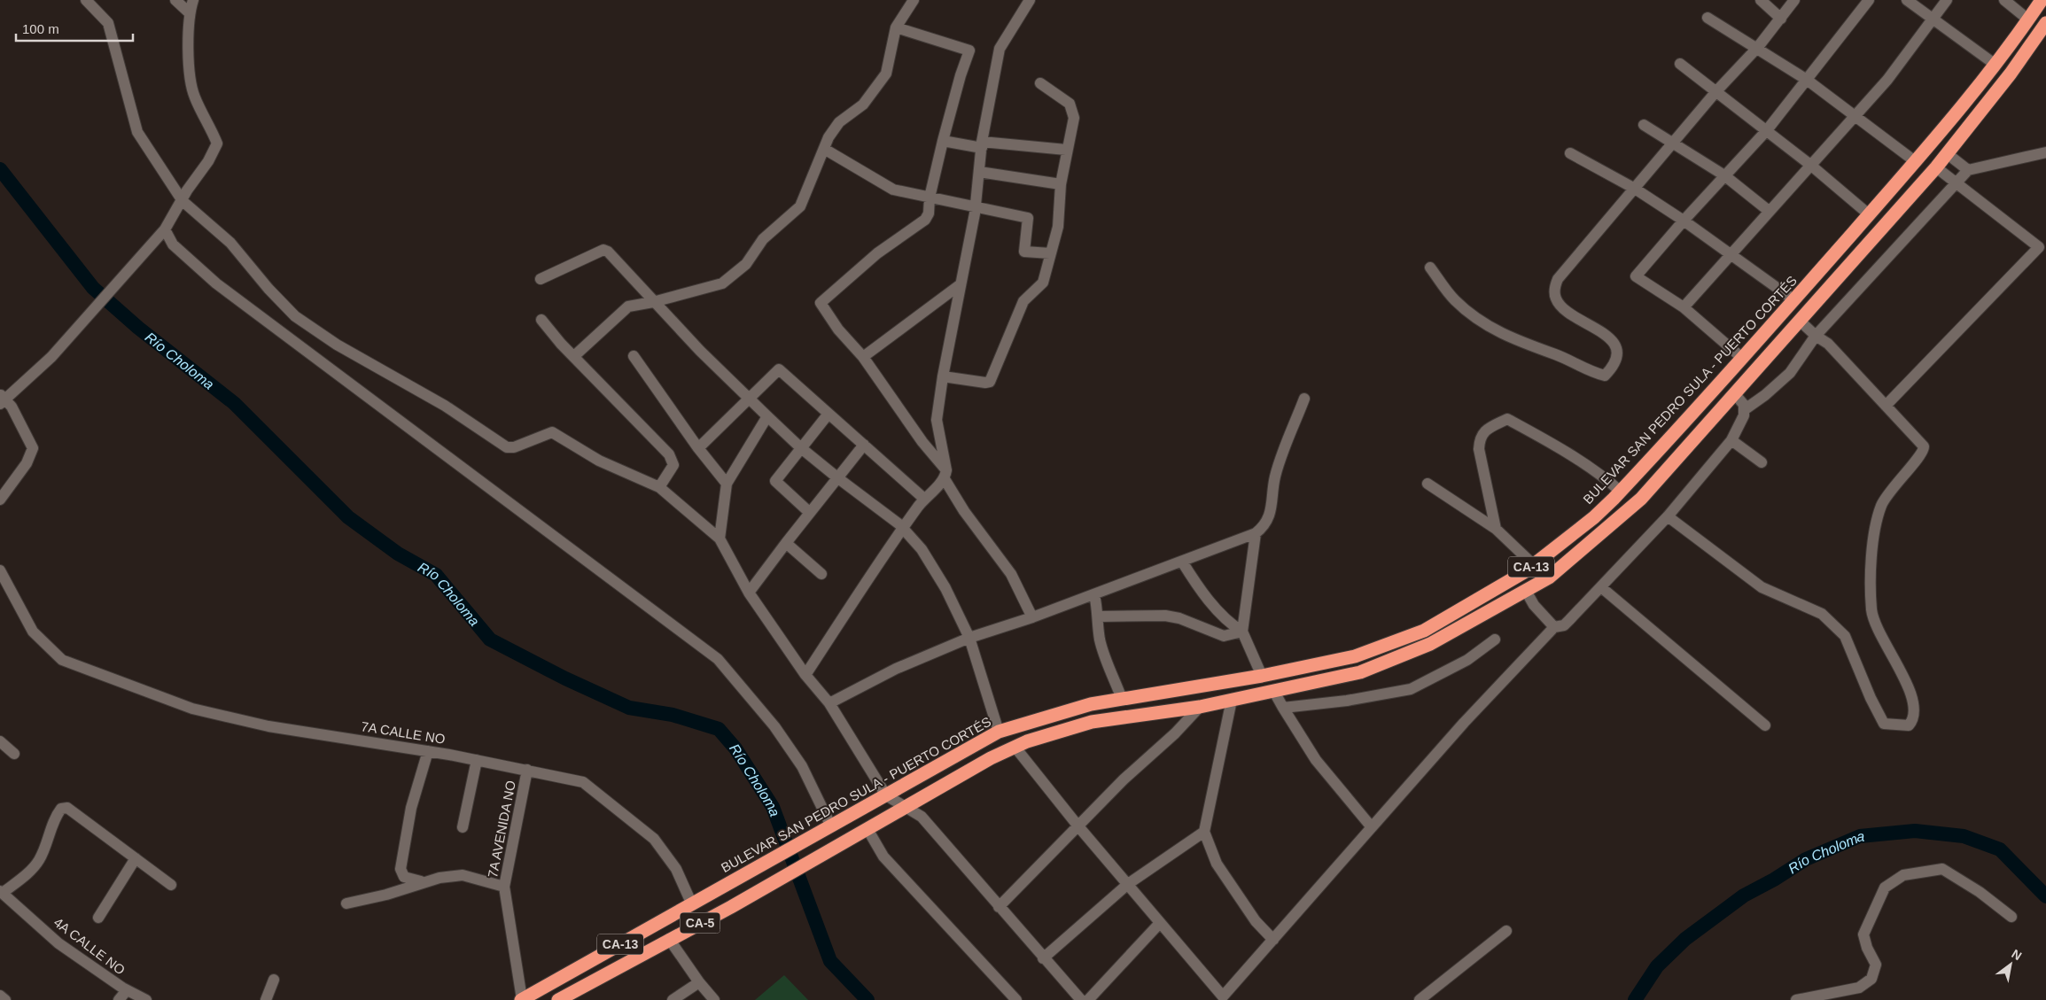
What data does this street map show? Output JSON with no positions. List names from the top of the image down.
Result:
{
  "streets": {
    "highway": ["BULEVAR SAN PEDRO SULA - PUERTO CORTÉS", "CA-13", "CA-5"],
    "street": ["7A CALLE NO", "7A AVENIDA NO", "4A CALLE NO"]
  },
  "crossings": [
    ["BULEVAR SAN PEDRO SULA - PUERTO CORTÉS", "7A CALLE NO"],
    ["BULEVAR SAN PEDRO SULA - PUERTO CORTÉS", "7A AVENIDA NO"],
    ["CA-13", "CA-5"],
    ["7A CALLE NO", "7A AVENIDA NO"]
  ],
  "water": ["Río Choloma"],
  "scale_bar": "100 m",
  "north": "top right"
}
